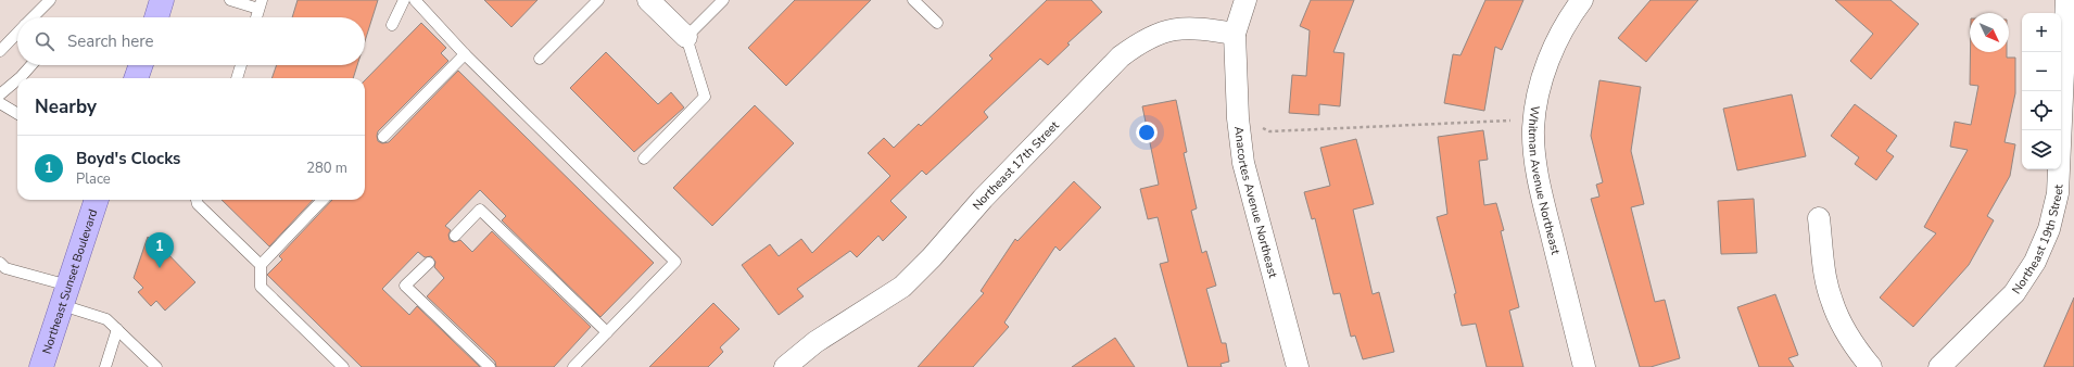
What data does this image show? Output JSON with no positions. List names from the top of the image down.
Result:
{
  "streets": {
    "main road": ["Northeast Sunset Boulevard"],
    "street": [
      "Northeast 17th Street",
      "Whitman Avenue Northeast",
      "Anacortes Avenue Northeast",
      "Northeast 19th Street"
    ]
  },
  "crossings": [
    ["Northeast 17th Street", "Anacortes Avenue Northeast"]
  ],
  "north": "bottom right",
  "page": {
    "map_buttons": ["+", "−"],
    "search": "Search here",
    "heading": "Nearby",
    "list": [
      {
        "mark": "1",
        "name": "Boyd's Clocks",
        "note": "Place",
        "value": "280 m"
      }
    ],
    "pins": "1"
  }
}
